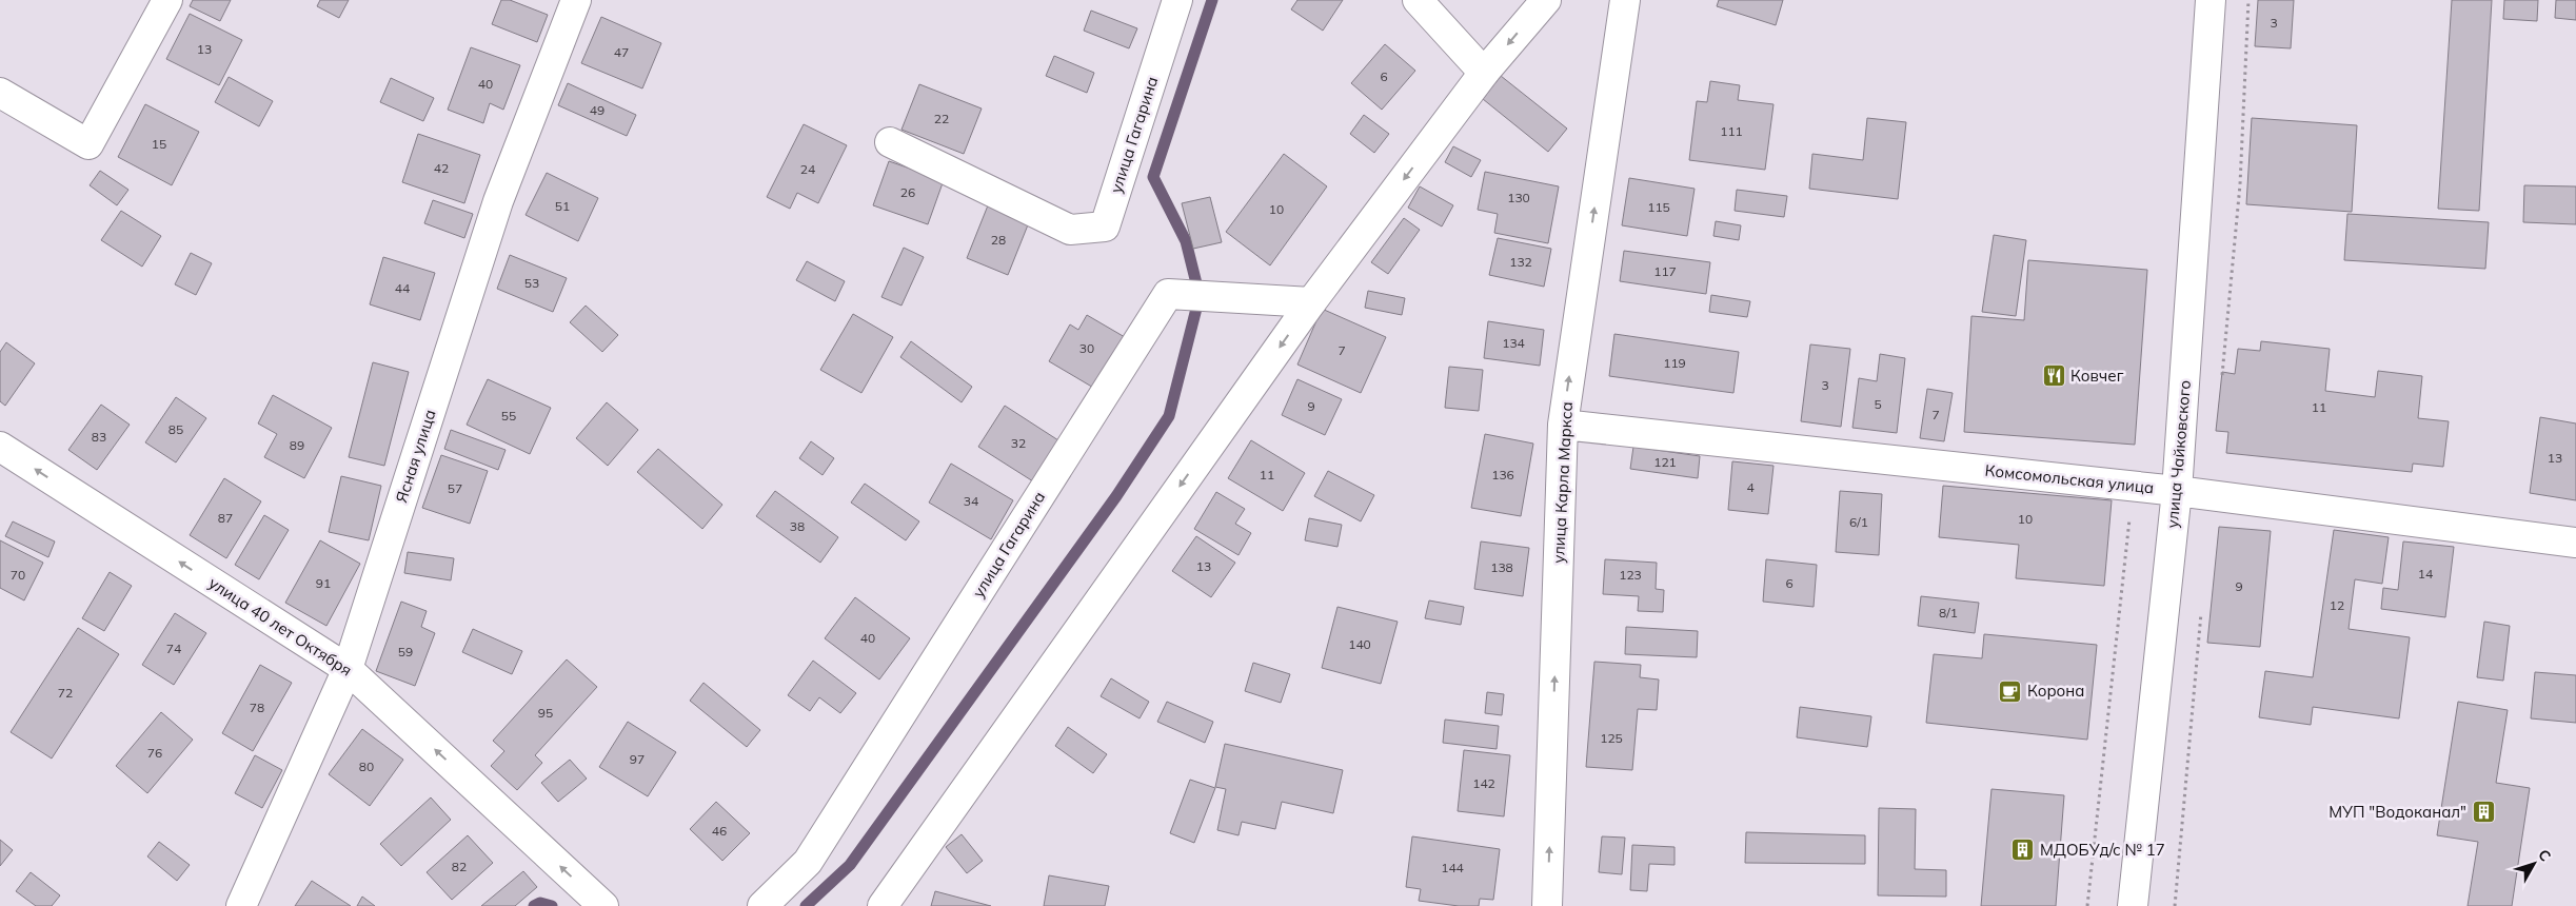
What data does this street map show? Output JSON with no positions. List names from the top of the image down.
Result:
{
  "streets": {
    "street": [
      "улица Гагарина",
      "улица Чайковского",
      "Ясная улица",
      "Комсомольская улица",
      "улица Карла Маркса",
      "улица 40 лет Октября"
    ]
  },
  "crossings": [
    ["улица Чайковского", "Комсомольская улица"],
    ["Ясная улица", "улица 40 лет Октября"],
    ["Комсомольская улица", "улица Карла Маркса"]
  ],
  "one_way": ["улица Карла Маркса", "улица 40 лет Октября"],
  "places": {
    "restaurant": ["Ковчег"],
    "cafe": ["Корона"],
    "building": ["МУП \"Водоканал\"", "МДОБУд/с № 17"]
  },
  "house_numbers": [
    "3",
    "13",
    "47",
    "6",
    "40",
    "49",
    "22",
    "111",
    "15",
    "42",
    "24",
    "26",
    "130",
    "51",
    "115",
    "10",
    "28",
    "132",
    "117",
    "53",
    "44",
    "134",
    "30",
    "7",
    "119",
    "3",
    "5",
    "9",
    "11",
    "7",
    "55",
    "85",
    "83",
    "32",
    "89",
    "13",
    "121",
    "11",
    "136",
    "4",
    "57",
    "34",
    "87",
    "10",
    "6/1",
    "38",
    "13",
    "138",
    "14",
    "70",
    "123",
    "91",
    "6",
    "9",
    "12",
    "8/1",
    "40",
    "140",
    "74",
    "59",
    "72",
    "78",
    "95",
    "125",
    "76",
    "97",
    "80",
    "142",
    "46",
    "82",
    "144"
  ],
  "north": "top right"
}
